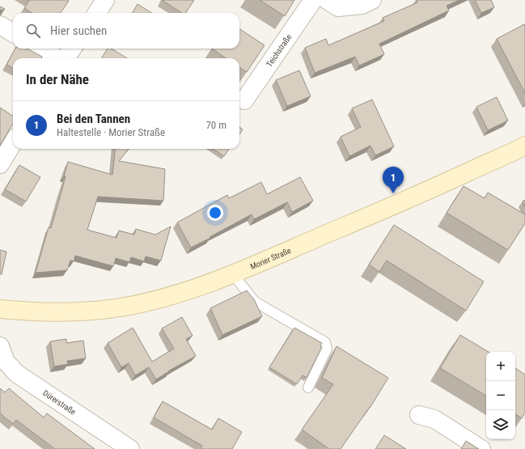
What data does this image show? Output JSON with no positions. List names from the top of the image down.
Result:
{
  "streets": {
    "main road": ["Morier Straße"],
    "street": ["Teichstraße", "Dürerstraße"]
  },
  "page": {
    "search": "Hier suchen",
    "heading": "In der Nähe",
    "list": [
      {
        "mark": "1",
        "name": "Bei den Tannen",
        "note": "Haltestelle · Morier Straße",
        "value": "70 m"
      }
    ],
    "pins": "1",
    "map_buttons": ["+", "−"]
  }
}
